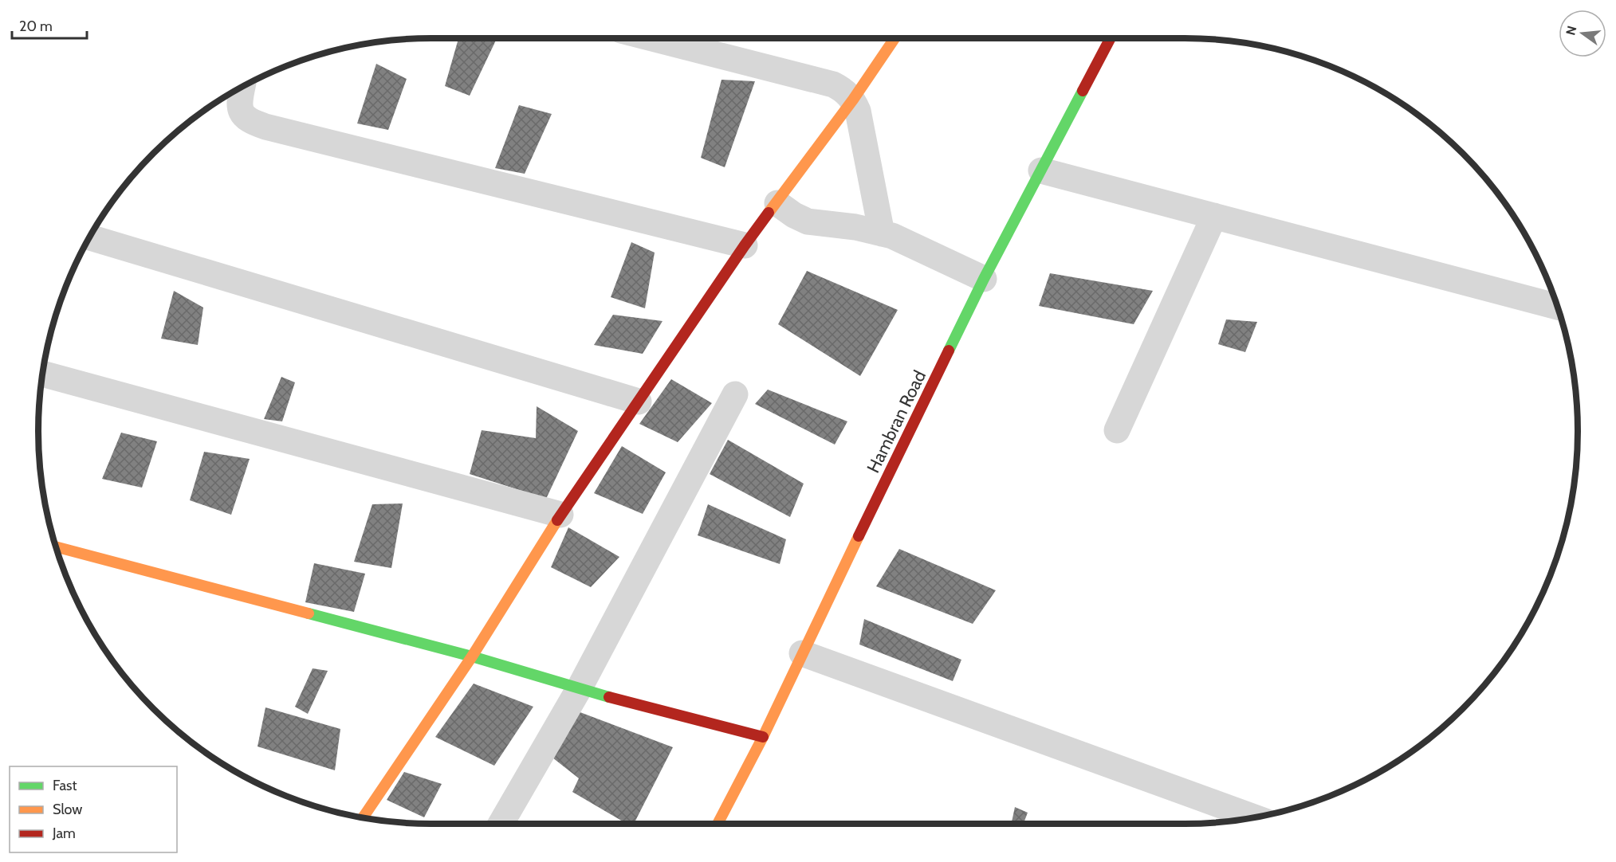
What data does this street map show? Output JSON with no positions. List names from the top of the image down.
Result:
{
  "streets": {
    "street": ["Hambran Road"]
  },
  "legend": ["Fast", "Slow", "Jam"],
  "scale_bar": "20 m",
  "north": "left"
}
